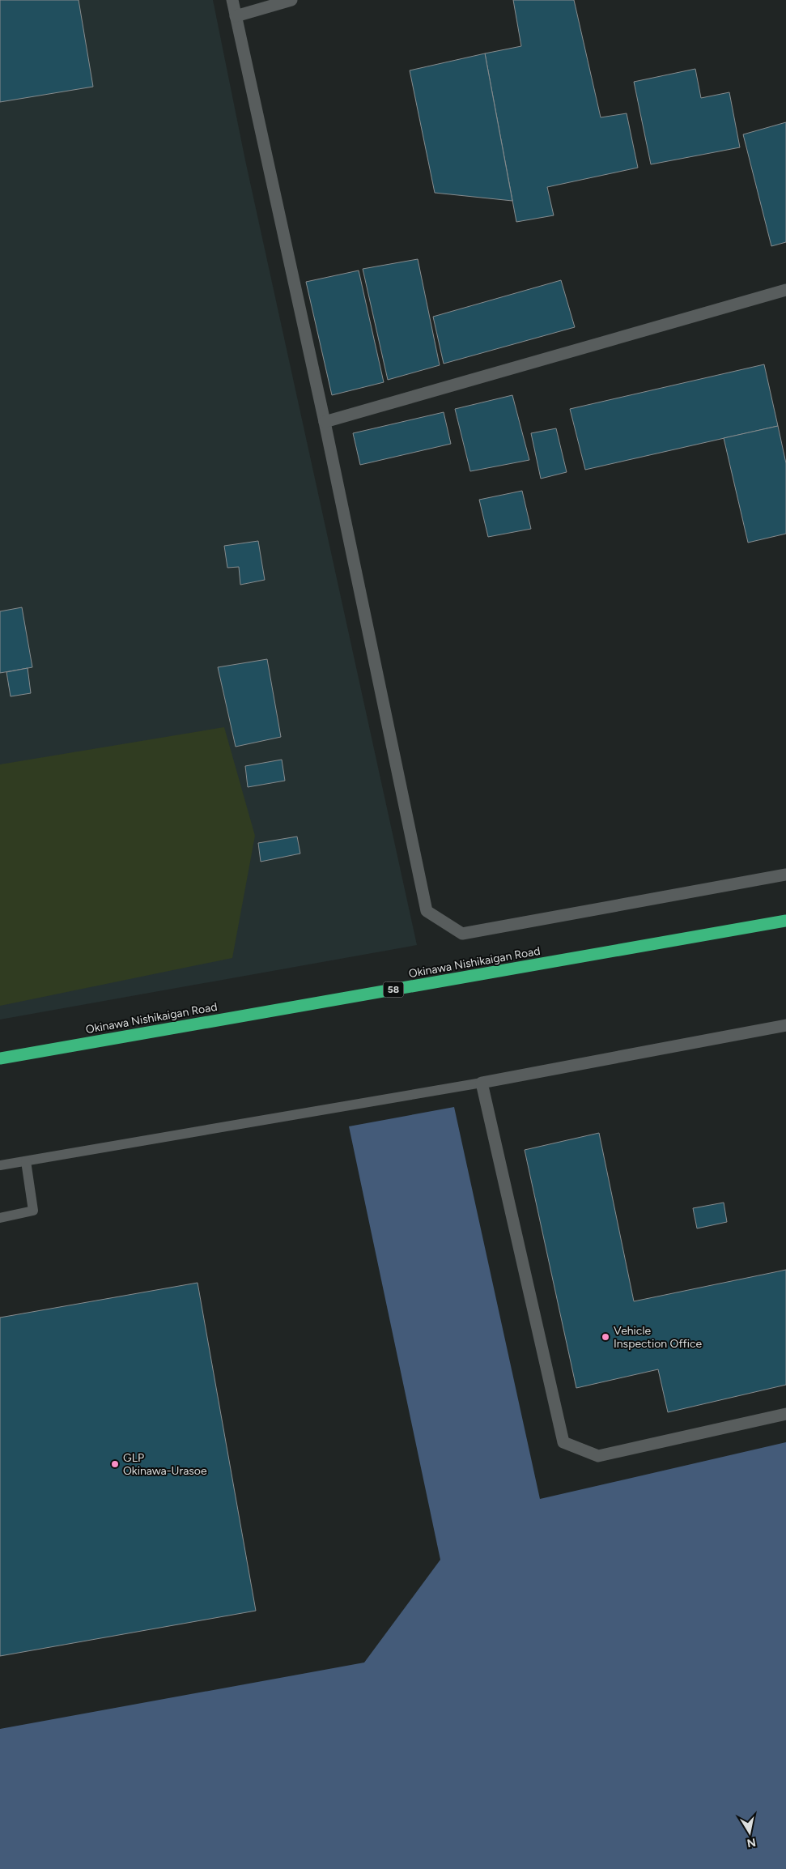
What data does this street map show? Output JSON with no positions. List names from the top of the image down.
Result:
{
  "streets": {
    "highway": ["Okinawa Nishikaigan Road", "58"]
  },
  "places": ["Vehicle Inspection Office", "GLP Okinawa-Urasoe"],
  "north": "bottom"
}
